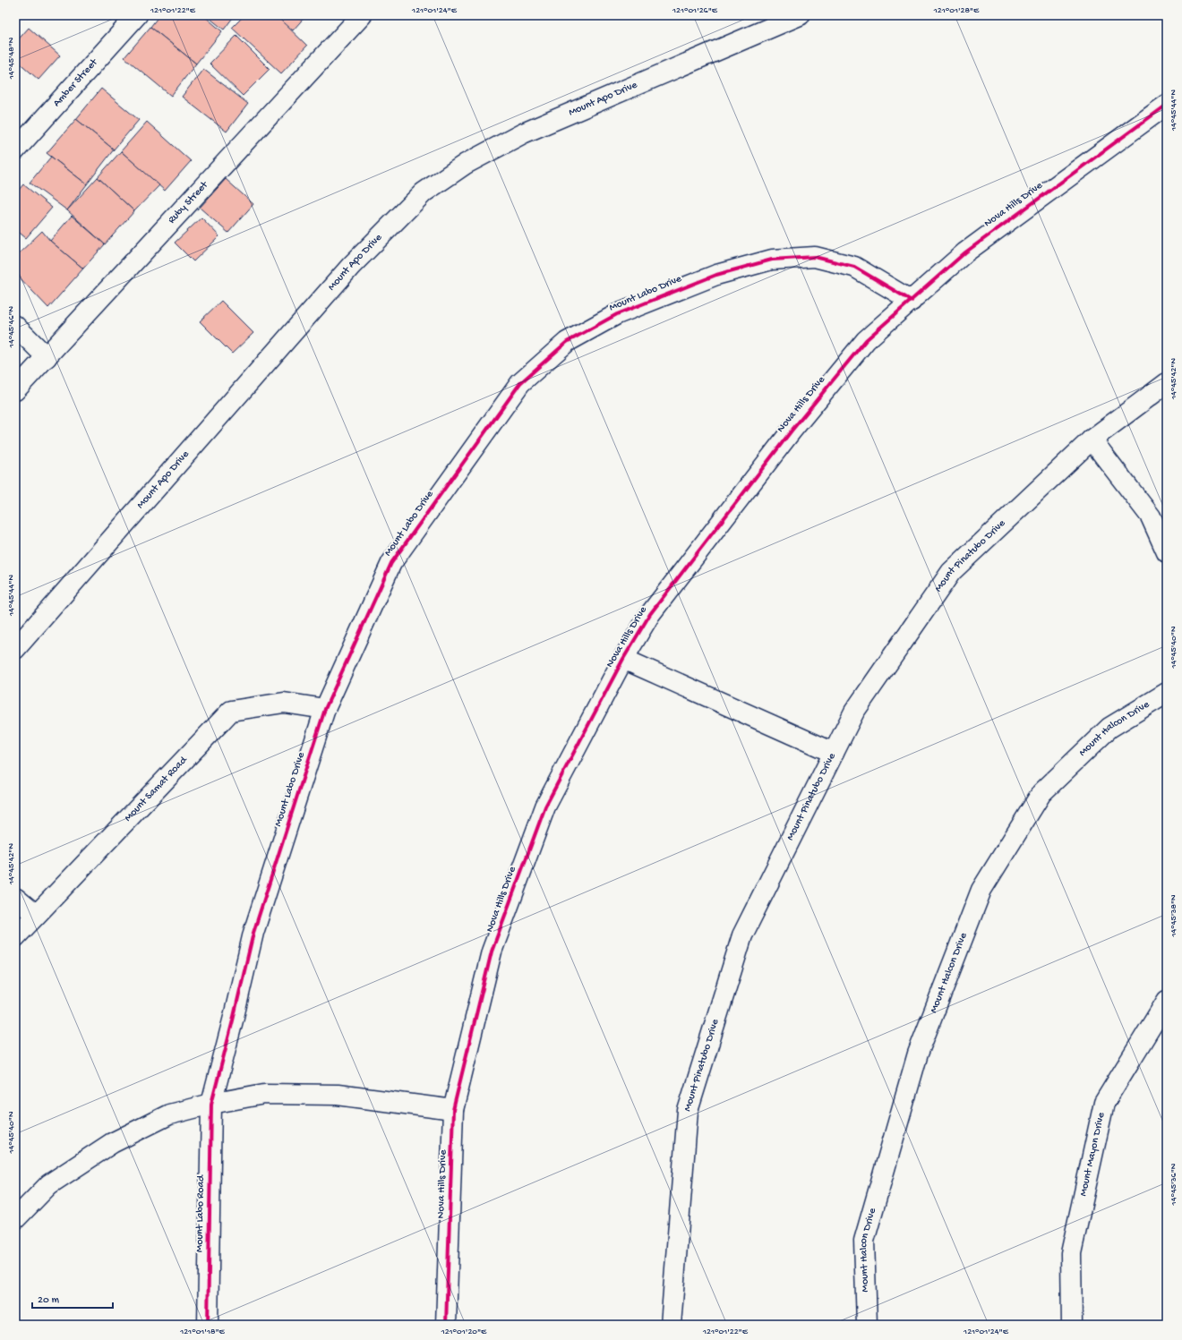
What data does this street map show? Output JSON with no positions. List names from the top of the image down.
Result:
{
  "streets": {
    "street": [
      "Amber Street",
      "Mount Apo Drive",
      "Ruby Street",
      "Nova Hills Drive",
      "Mount Labo Drive",
      "Mount Pinatubo Drive",
      "Mount Halcon Drive",
      "Mount Samat Road",
      "Mount Mayon Drive",
      "Mount Labo Road"
    ]
  },
  "crossings": [
    ["Nova Hills Drive", "Mount Labo Drive"],
    ["Mount Labo Drive", "Mount Samat Road"],
    ["Mount Labo Drive", "Mount Labo Road"]
  ],
  "scale_bar": "20 m",
  "coordinates": [
    "121°01'22\"E",
    "121°01'24\"E",
    "121°01'26\"E",
    "121°01'28\"E",
    "14°45'48\"N",
    "14°45'44\"N",
    "14°45'46\"N",
    "14°45'42\"N",
    "14°45'40\"N",
    "14°45'38\"N",
    "14°45'36\"N",
    "121°01'18\"E",
    "121°01'20\"E"
  ]
}
